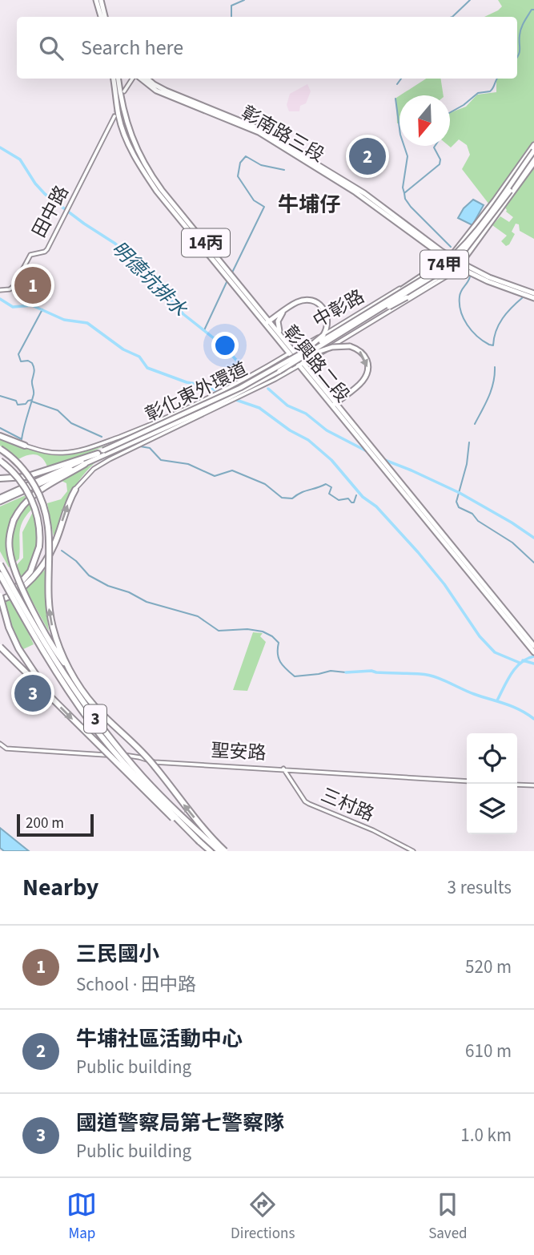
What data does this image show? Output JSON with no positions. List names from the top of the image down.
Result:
{
  "streets": {
    "highway": ["3"],
    "main road": [
      "彰南路三段",
      "14丙",
      "74甲",
      "彰興路二段",
      "彰化東外環道"
    ],
    "street": [
      "田中路",
      "中彰路",
      "聖安路",
      "三村路"
    ]
  },
  "crossings": [
    ["彰南路三段", "74甲"],
    ["彰南路三段", "中彰路"],
    ["74甲", "中彰路"],
    ["中彰路", "彰興路二段"],
    ["聖安路", "三村路"]
  ],
  "districts": ["牛埔仔"],
  "water": ["明德坑排水"],
  "scale_bar": "200 m",
  "north": "bottom",
  "page": {
    "search": "Search here",
    "pins": ["2", "1", "3"],
    "scale": "200 m",
    "heading": ["Nearby", "3 results"],
    "list": [
      {
        "mark": "1",
        "name": "三民國小",
        "note": "School · 田中路",
        "value": "520 m"
      },
      {
        "mark": "2",
        "name": "牛埔社區活動中心",
        "note": "Public building",
        "value": "610 m"
      },
      {
        "mark": "3",
        "name": "國道警察局第七警察隊",
        "note": "Public building",
        "value": "1.0 km"
      }
    ],
    "nav": ["Map", "Directions", "Saved"]
  }
}
